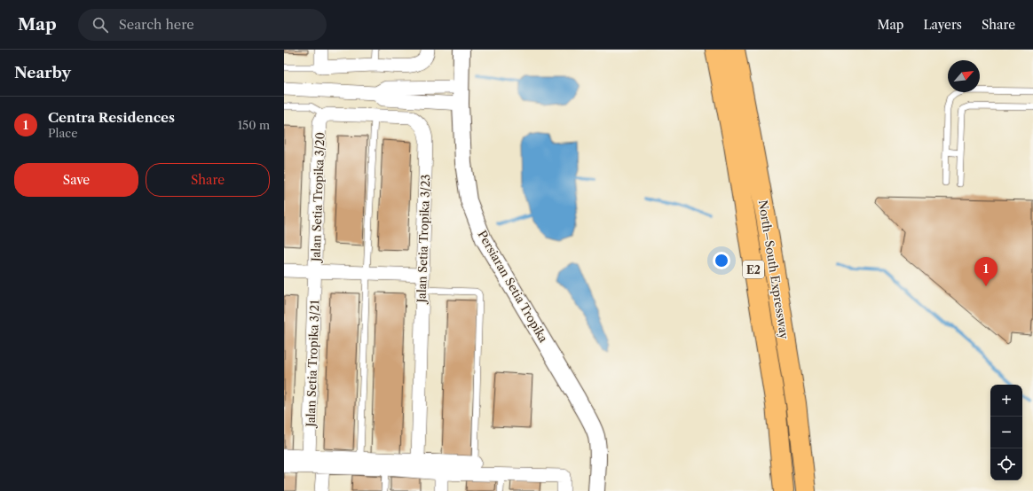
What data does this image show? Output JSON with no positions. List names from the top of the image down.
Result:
{
  "streets": {
    "highway": ["E2", "North–South Expressway"],
    "street": [
      "Jalan Setia Tropika 3/20",
      "Jalan Setia Tropika 3/23",
      "Persiaran Setia Tropika",
      "Jalan Setia Tropika 3/21"
    ]
  },
  "crossings": [
    ["Jalan Setia Tropika 3/20", "Jalan Setia Tropika 3/23"],
    ["Jalan Setia Tropika 3/20", "Jalan Setia Tropika 3/21"]
  ],
  "north": "top right",
  "page": {
    "header": "Map",
    "search": "Search here",
    "nav": ["Map", "Layers", "Share"],
    "heading": "Nearby",
    "list": [
      {
        "mark": "1",
        "name": "Centra Residences",
        "note": "Place",
        "value": "150 m"
      }
    ],
    "buttons": ["Save", "Share"],
    "pins": "1",
    "map_buttons": ["+", "−"]
  }
}
